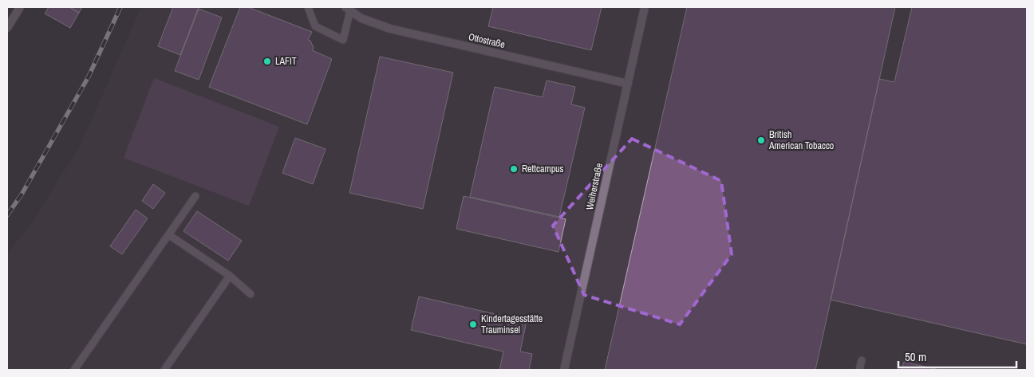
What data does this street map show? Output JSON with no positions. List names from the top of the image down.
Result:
{
  "streets": {
    "street": ["Ottostraße", "Weiherstraße"]
  },
  "crossings": [
    ["Ottostraße", "Weiherstraße"]
  ],
  "places": [
    "LAFIT",
    "British American Tobacco",
    "Rettcampus",
    "Kindertagesstätte Trauminsel"
  ],
  "scale_bar": "50 m"
}
